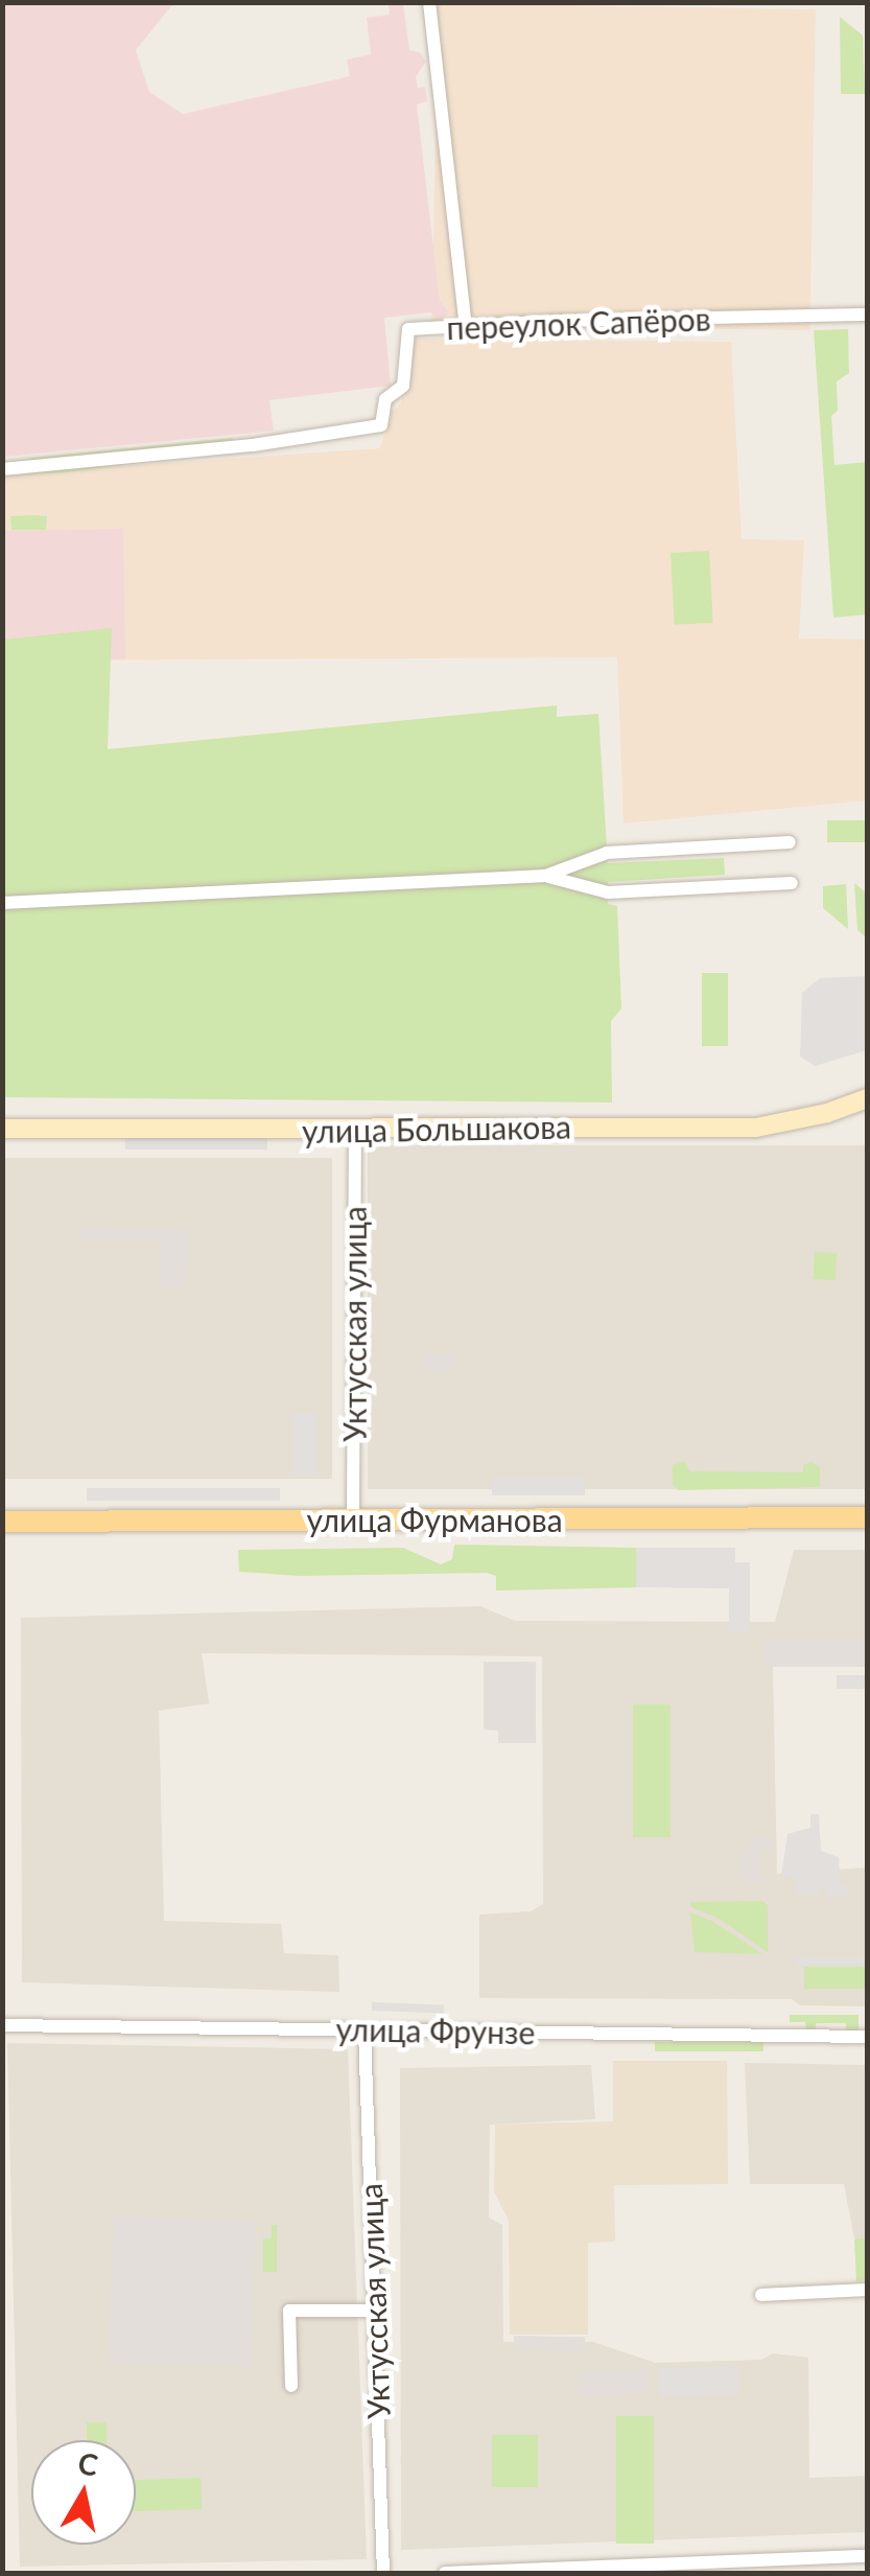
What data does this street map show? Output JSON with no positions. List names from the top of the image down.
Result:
{
  "streets": {
    "main road": ["улица Фурманова"],
    "street": [
      "переулок Сапёров",
      "улица Большакова",
      "Уктусская улица",
      "улица Фрунзе"
    ]
  },
  "crossings": [
    ["улица Большакова", "Уктусская улица"],
    ["Уктусская улица", "улица Фурманова"],
    ["Уктусская улица", "улица Фрунзе"]
  ],
  "north": "top"
}
